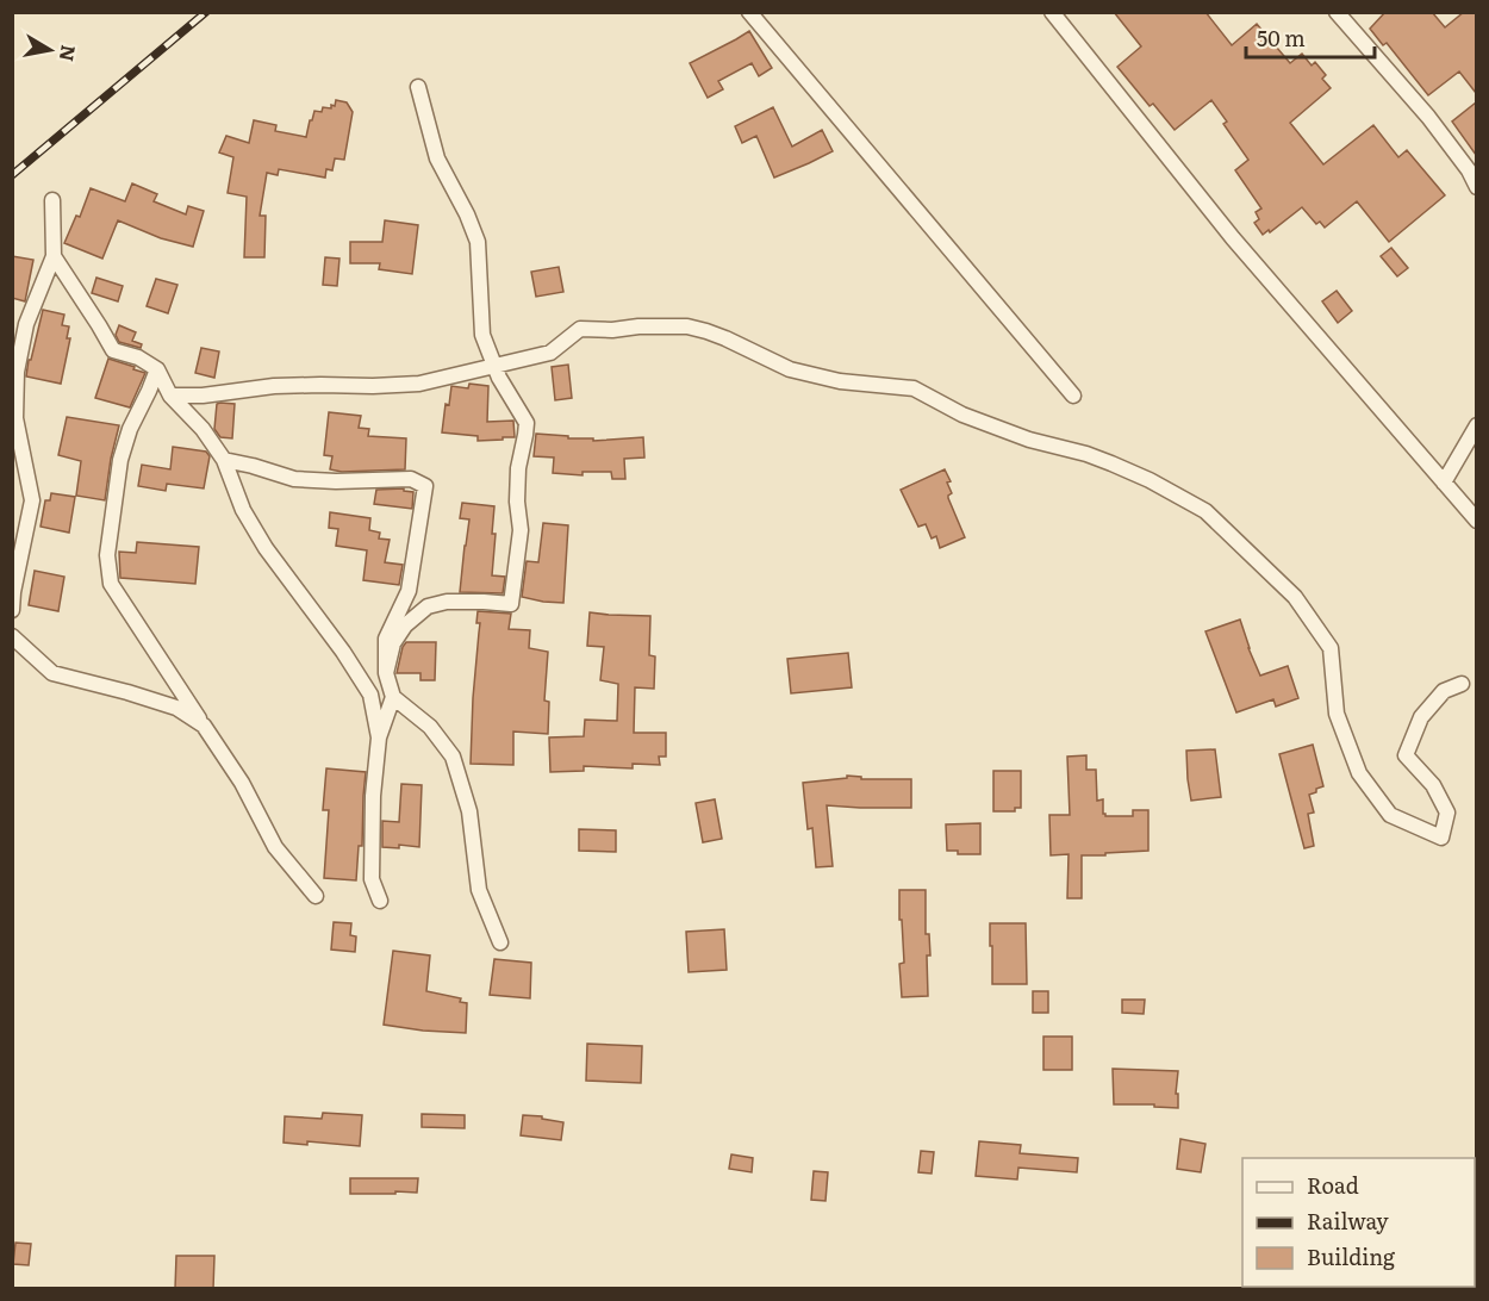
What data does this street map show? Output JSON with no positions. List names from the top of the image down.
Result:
{
  "legend": ["Road", "Railway", "Building"],
  "scale_bar": "50 m",
  "north": "right"
}
